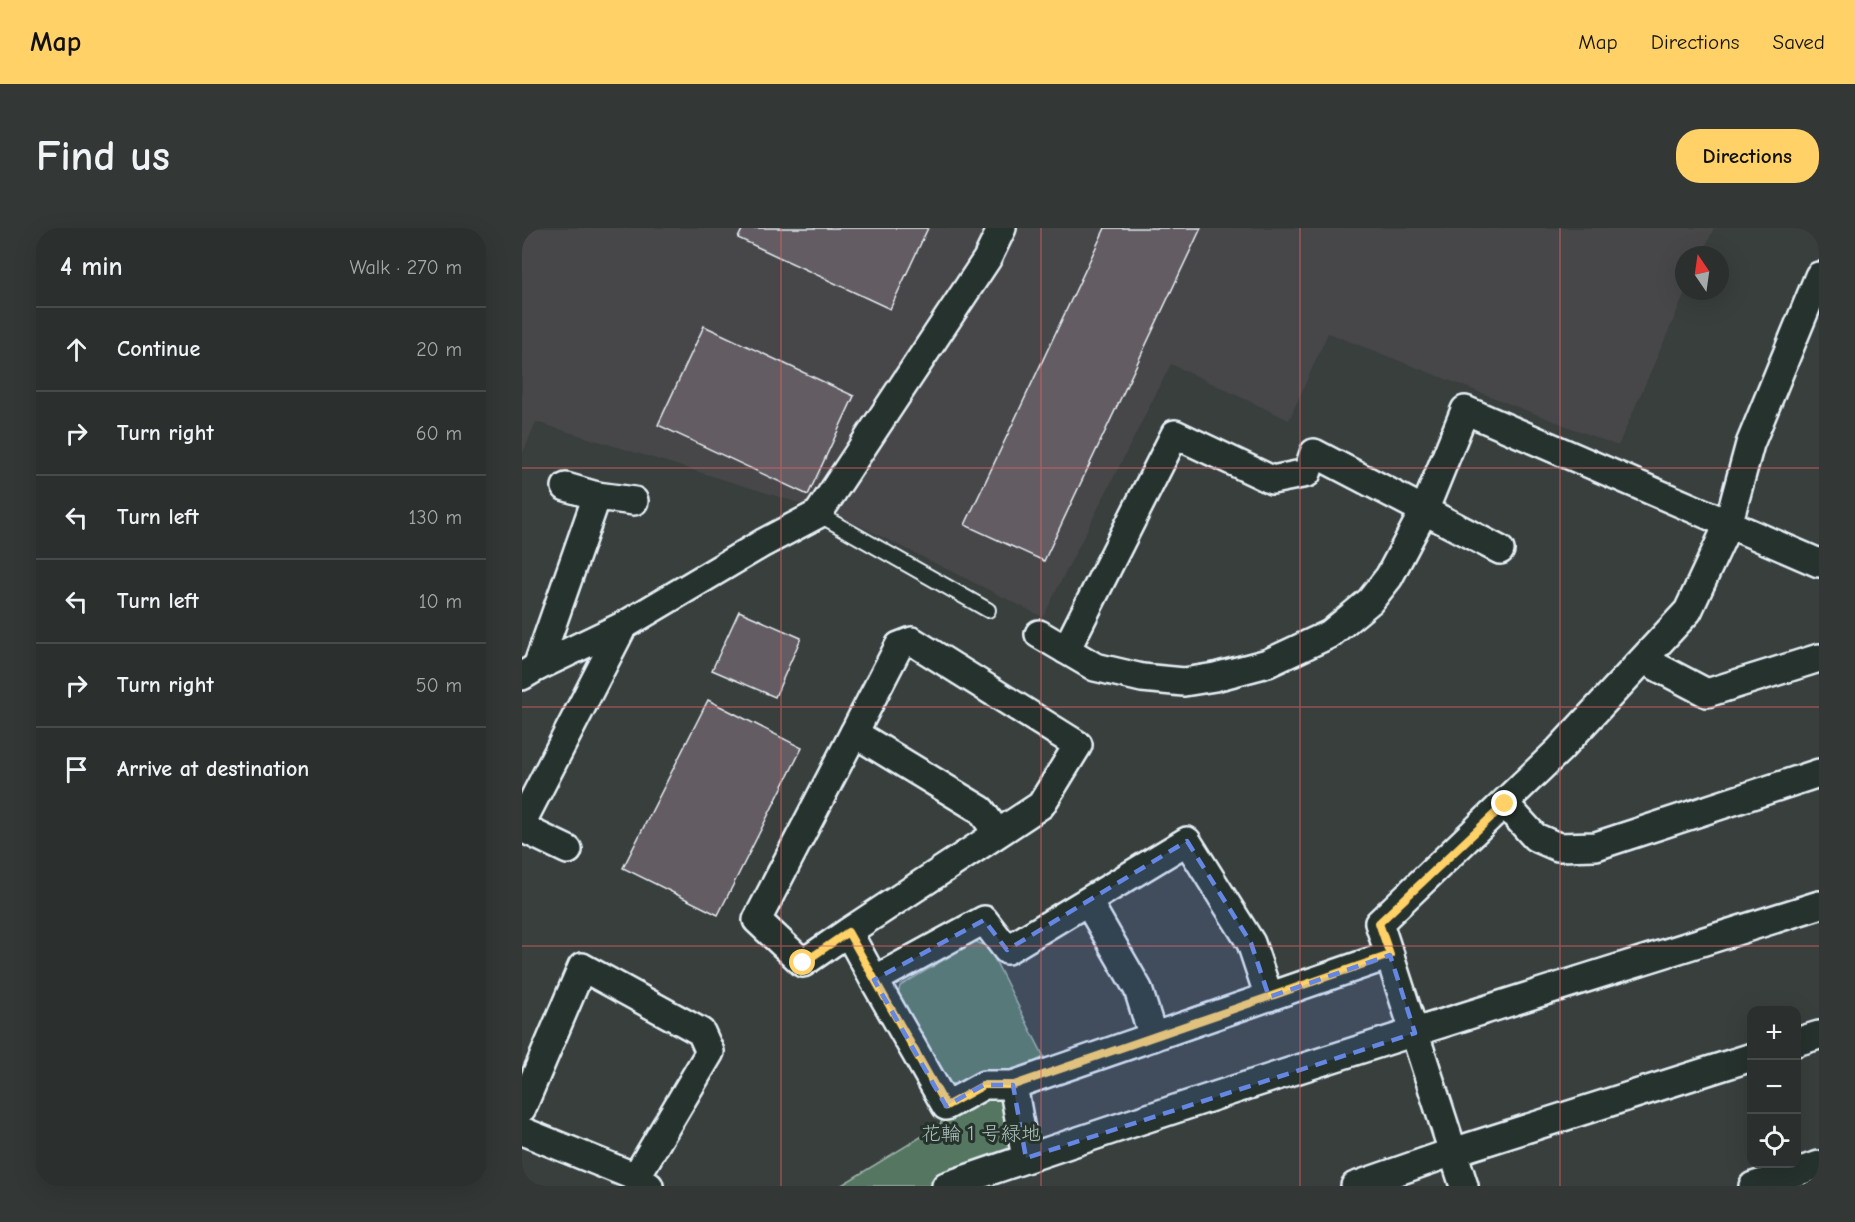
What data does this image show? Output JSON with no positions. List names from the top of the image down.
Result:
{
  "parks": ["花輪１号緑地"],
  "north": "top",
  "page": {
    "header": "Map",
    "nav": ["Map", "Directions", "Saved"],
    "buttons": "Directions",
    "title": "Find us",
    "heading": ["4 min", "Walk · 270 m"],
    "list": [
      ["Continue", "20 m"],
      ["Turn right", "60 m"],
      ["Turn left", "130 m"],
      ["Turn left", "10 m"],
      ["Turn right", "50 m"],
      "Arrive at destination"
    ],
    "map_buttons": ["+", "−"]
  }
}
